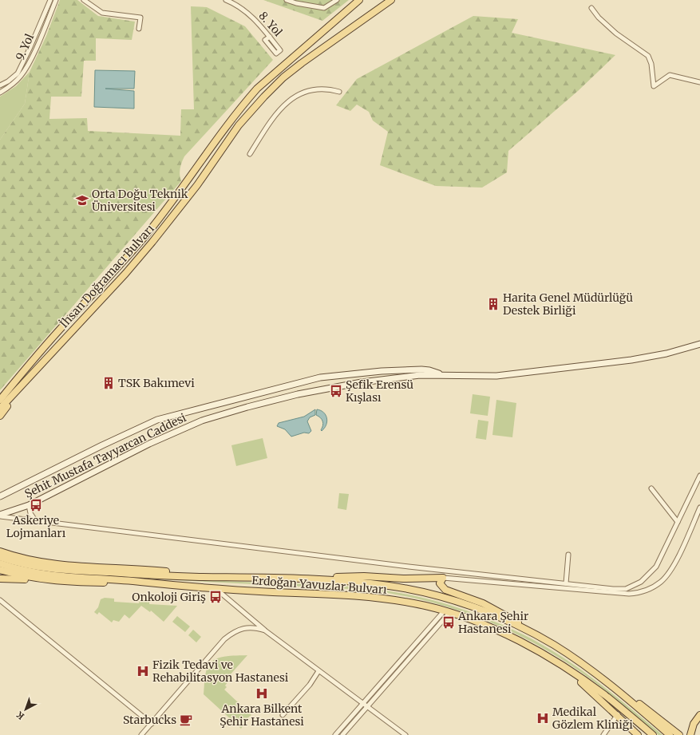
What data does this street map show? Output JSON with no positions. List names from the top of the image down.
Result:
{
  "streets": {
    "main road": ["İhsan Doğramacı Bulvarı", "Şehit Mustafa Tayyarcan Caddesi", "Erdoğan Yavuzlar Bulvarı"],
    "street": ["8. Yol", "9. Yol"]
  },
  "places": {
    "school or university": ["Orta Doğu Teknik Üniversitesi"],
    "building": ["Harita Genel Müdürlüğü Destek Birliği", "TSK Bakımevi"],
    "bus stop": [
      "Şefik Erensü Kışlası",
      "Askeriye Lojmanları",
      "Onkoloji Giriş",
      "Ankara Şehir Hastanesi"
    ],
    "hospital": ["Fizik Tedavi ve Rehabilitasyon Hastanesi", "Ankara Bilkent Şehir Hastanesi", "Medikal Gözlem Kliniği"],
    "cafe": ["Starbucks"]
  },
  "north": "bottom left"
}
